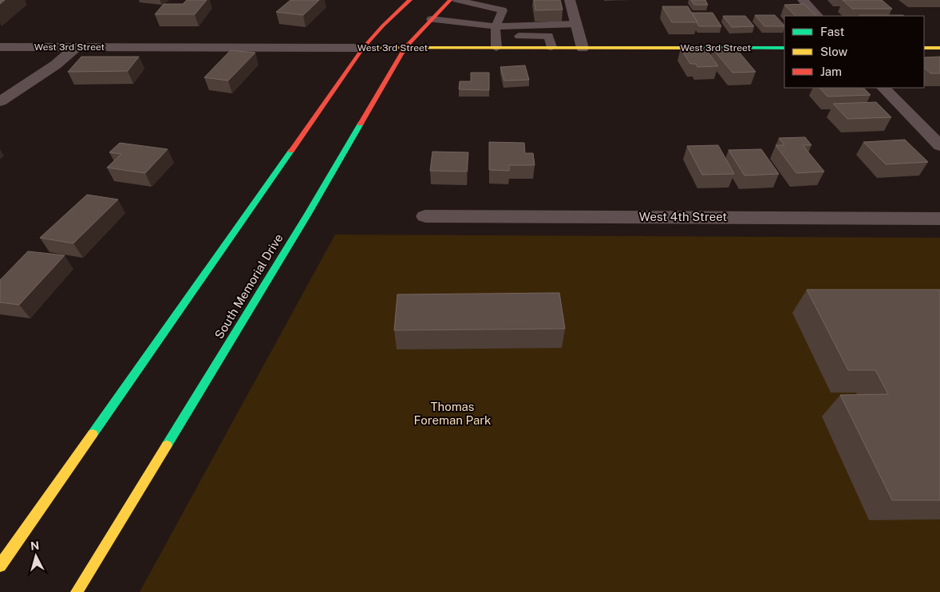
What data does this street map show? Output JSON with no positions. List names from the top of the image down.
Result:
{
  "streets": {
    "main road": ["West 3rd Street", "South Memorial Drive"],
    "street": ["West 4th Street"]
  },
  "crossings": [
    ["West 3rd Street", "South Memorial Drive"]
  ],
  "parks": ["Thomas Foreman Park"],
  "legend": ["Fast", "Slow", "Jam"],
  "north": "top"
}
